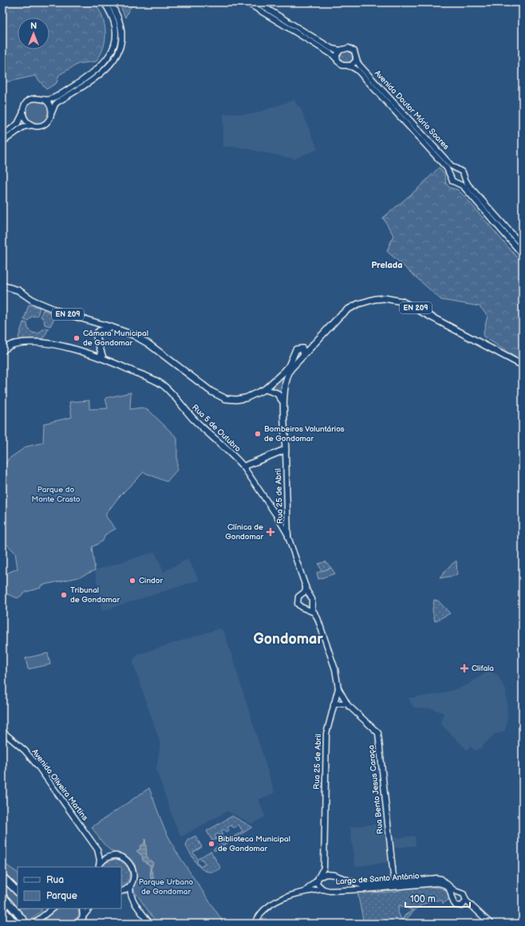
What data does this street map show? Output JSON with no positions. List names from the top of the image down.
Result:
{
  "streets": {
    "main road": [
      "Avenida Doutor Mário Soares",
      "EN 209",
      "Rua 5 de Outubro",
      "Rua 25 de Abril",
      "Avenida Oliveira Martins",
      "Rua Bento Jesus Caraça",
      "Largo de Santo António"
    ]
  },
  "crossings": [
    ["EN 209", "Rua 25 de Abril"],
    ["Rua 5 de Outubro", "Rua 25 de Abril"],
    ["Rua 25 de Abril", "Rua Bento Jesus Caraça"],
    ["Rua 25 de Abril", "Largo de Santo António"],
    ["Rua Bento Jesus Caraça", "Largo de Santo António"]
  ],
  "districts": ["Prelada", "Gondomar"],
  "parks": ["Parque do Monte Crasto", "Parque Urbano de Gondomar"],
  "places": {
    "other": [
      "Câmara Municipal de Gondomar",
      "Bombeiros Voluntários de Gondomar",
      "Cindor",
      "Tribunal de Gondomar",
      "Biblioteca Municipal de Gondomar"
    ],
    "health": ["Clínica de Gondomar", "Clifala"]
  },
  "legend": ["Rua", "Parque"],
  "scale_bar": "100 m",
  "north": "top"
}
